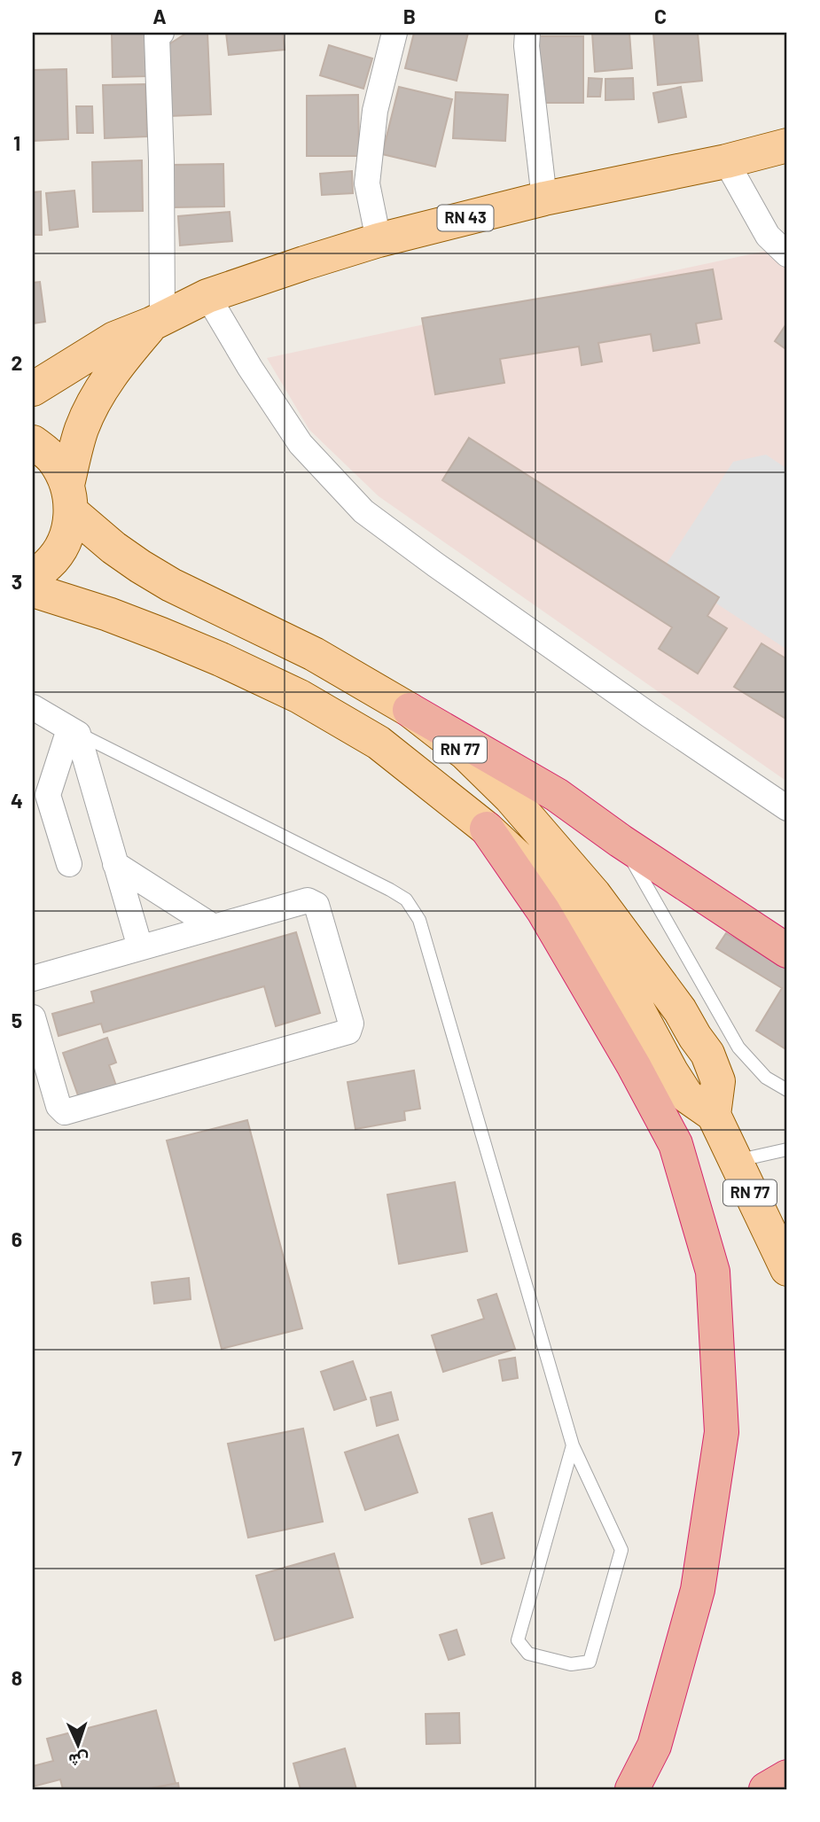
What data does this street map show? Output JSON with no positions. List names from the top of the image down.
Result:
{
  "streets": {
    "main road": ["RN 43", "RN 77"]
  },
  "north": "bottom",
  "grid": {
    "columns": ["A", "B", "C"],
    "rows": [
      "1",
      "2",
      "3",
      "4",
      "5",
      "6",
      "7",
      "8"
    ]
  }
}
